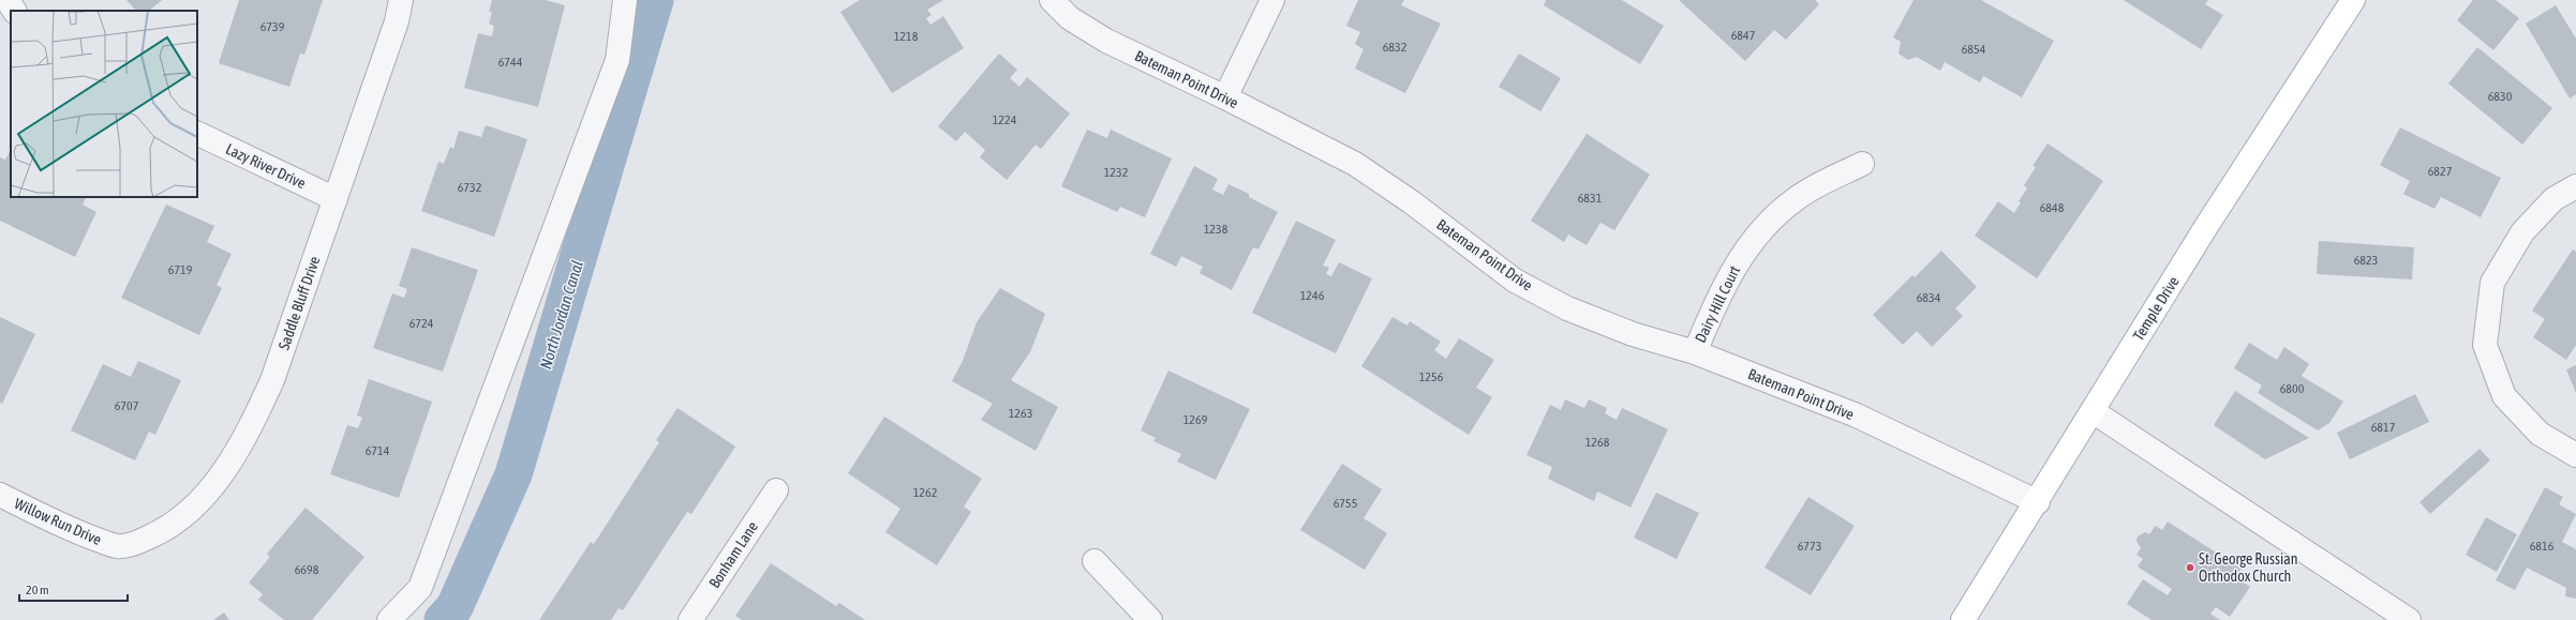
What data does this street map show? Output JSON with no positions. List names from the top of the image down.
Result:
{
  "streets": {
    "main road": ["Temple Drive"],
    "street": [
      "Bateman Point Drive",
      "Lazy River Drive",
      "Saddle Bluff Drive",
      "Dairy Hill Court",
      "Willow Run Drive",
      "Bonham Lane"
    ]
  },
  "crossings": [
    ["Bateman Point Drive", "Dairy Hill Court"],
    ["Bateman Point Drive", "Temple Drive"],
    ["Lazy River Drive", "Saddle Bluff Drive"],
    ["Saddle Bluff Drive", "Willow Run Drive"]
  ],
  "water": ["North Jordan Canal"],
  "places": ["St. George Russian Orthodox Church"],
  "house_numbers": [
    "6739",
    "6847",
    "1218",
    "6832",
    "6854",
    "6744",
    "6830",
    "1224",
    "6827",
    "1232",
    "6732",
    "6831",
    "6848",
    "1238",
    "6823",
    "6719",
    "1246",
    "6834",
    "6724",
    "1256",
    "6800",
    "6707",
    "1263",
    "1269",
    "6817",
    "1268",
    "6714",
    "1262",
    "6755",
    "6773",
    "6816",
    "6698"
  ],
  "scale_bar": "20 m"
}
